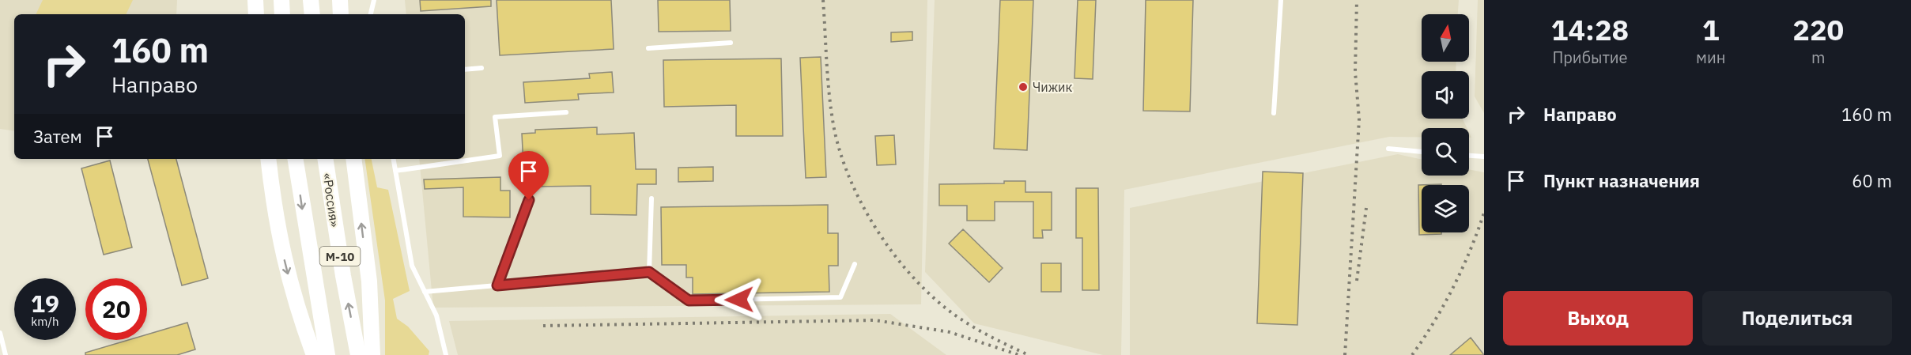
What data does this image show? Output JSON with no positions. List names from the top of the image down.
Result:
{
  "streets": {
    "main road": ["«Россия»", "М-10"]
  },
  "places": ["Чижик"],
  "north": "top",
  "page": {
    "eta": [
      "14:28",
      "Прибытие",
      "1",
      "мин",
      "220",
      "m"
    ],
    "turn": ["160 m", "Направо"],
    "list": [
      {
        "name": "Направо",
        "value": "160 m"
      },
      {
        "name": "Пункт назначения",
        "value": "60 m"
      }
    ],
    "then": "Затем",
    "speed": "19 km/h",
    "limit": "20",
    "buttons": ["Выход", "Поделиться"]
  }
}
